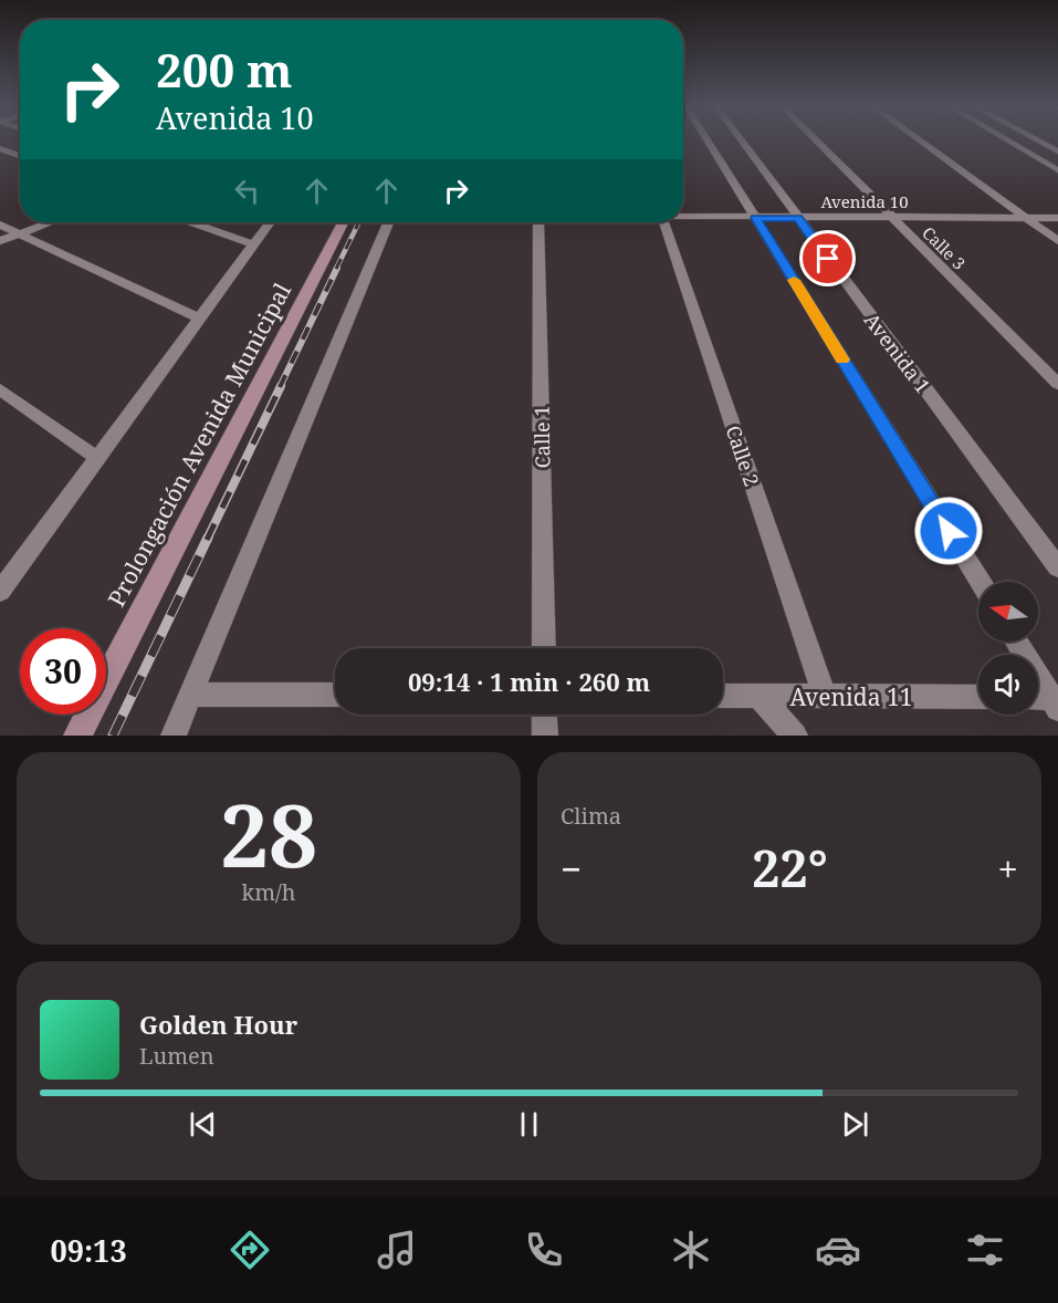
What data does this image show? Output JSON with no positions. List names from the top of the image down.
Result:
{
  "streets": {
    "main road": ["Prolongación Avenida Municipal"],
    "street": [
      "Avenida 10",
      "Calle 3",
      "Avenida 1",
      "Calle 1",
      "Calle 2",
      "Avenida 11"
    ]
  },
  "crossings": [
    ["Avenida 10", "Calle 3"],
    ["Avenida 10", "Avenida 1"],
    ["Calle 2", "Avenida 11"]
  ],
  "north": "left",
  "page": {
    "turn": ["200 m", "Avenida 10"],
    "limit": "30",
    "trip": "09:14 · 1 min · 260 m",
    "tile": [
      ["28", "km/h"],
      "Clima"
    ],
    "heat": ["−", "22°", "+"],
    "song": ["Golden Hour", "Lumen"],
    "tabs": "09:13"
  }
}
